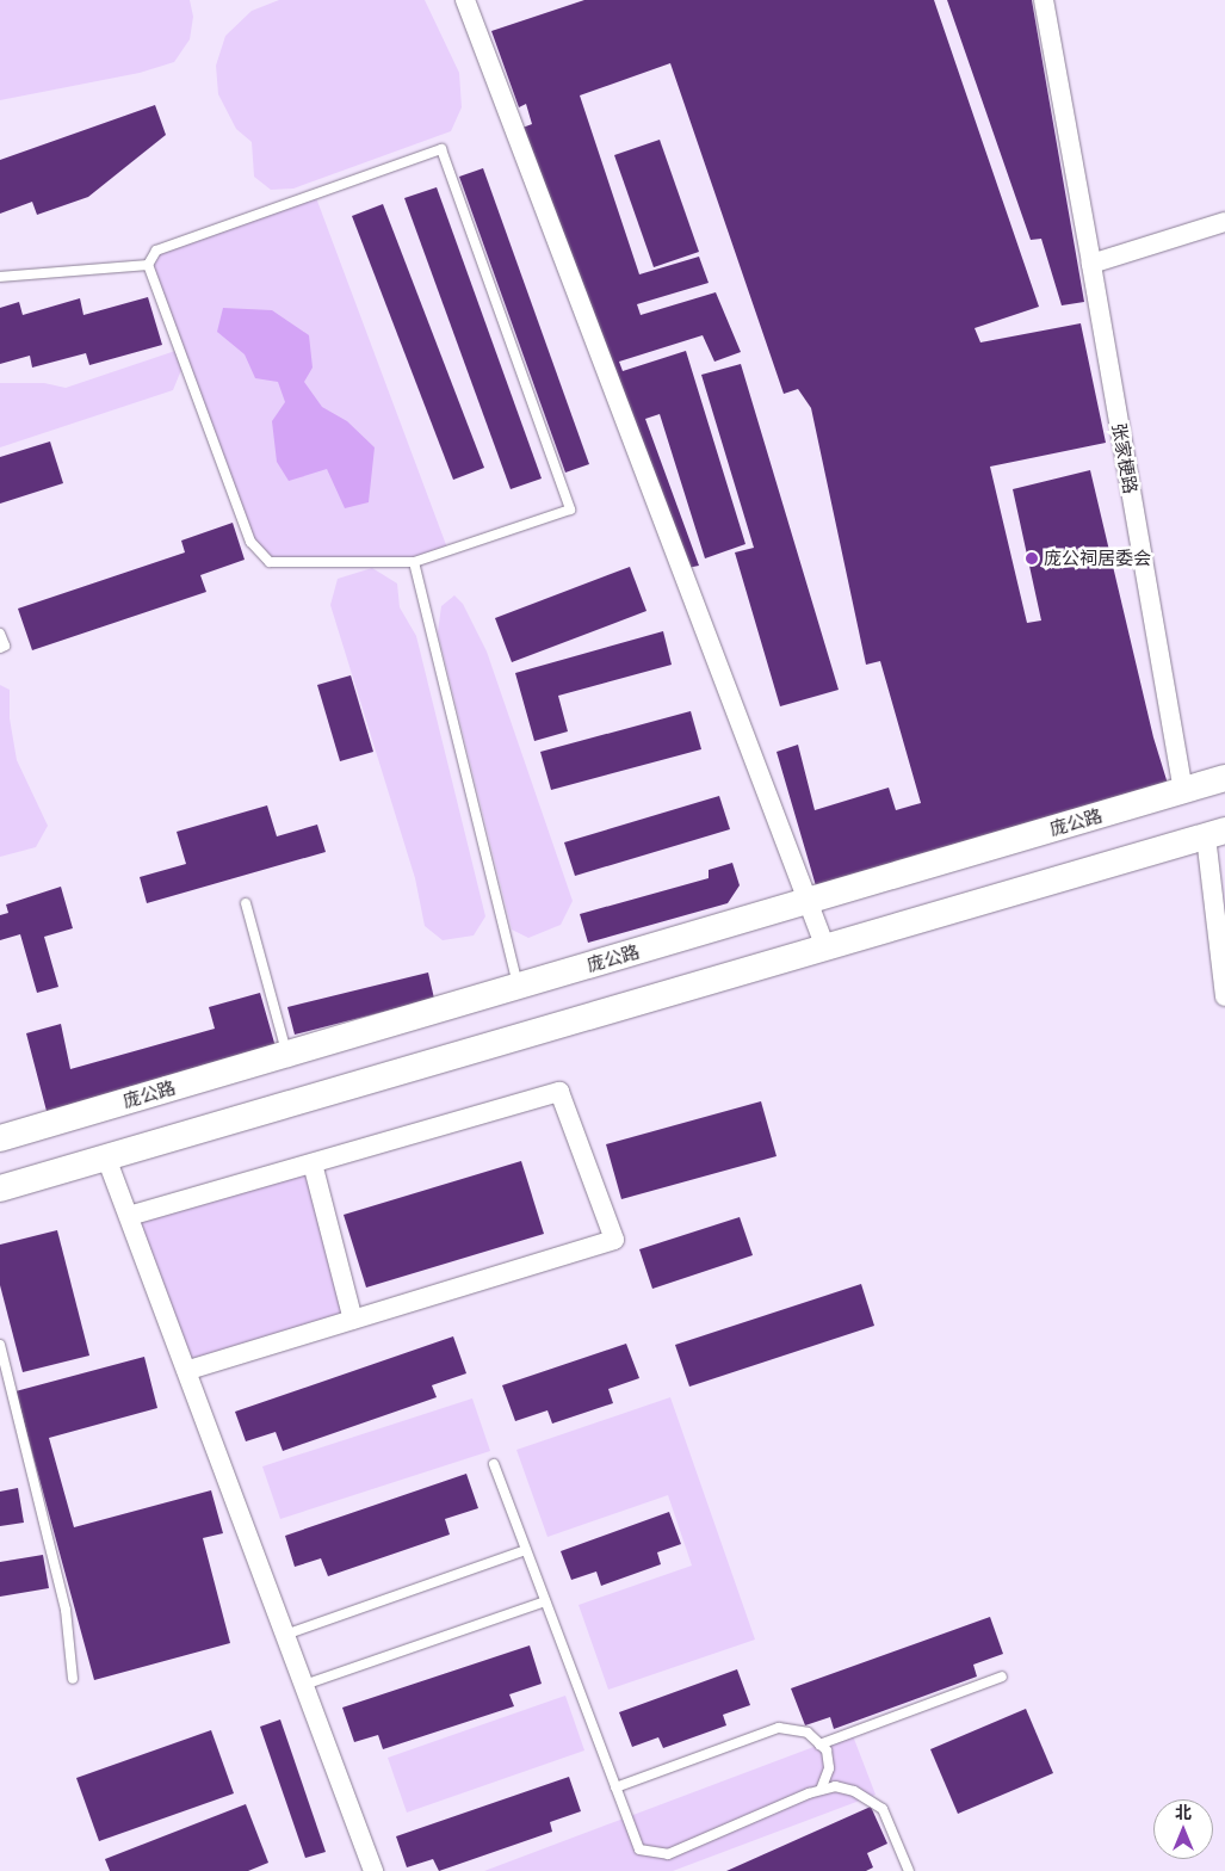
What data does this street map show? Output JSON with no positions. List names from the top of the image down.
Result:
{
  "streets": {
    "main road": ["庞公路"],
    "street": ["张家梗路"]
  },
  "crossings": [
    ["张家梗路", "庞公路"]
  ],
  "places": ["庞公祠居委会"],
  "north": "top"
}
